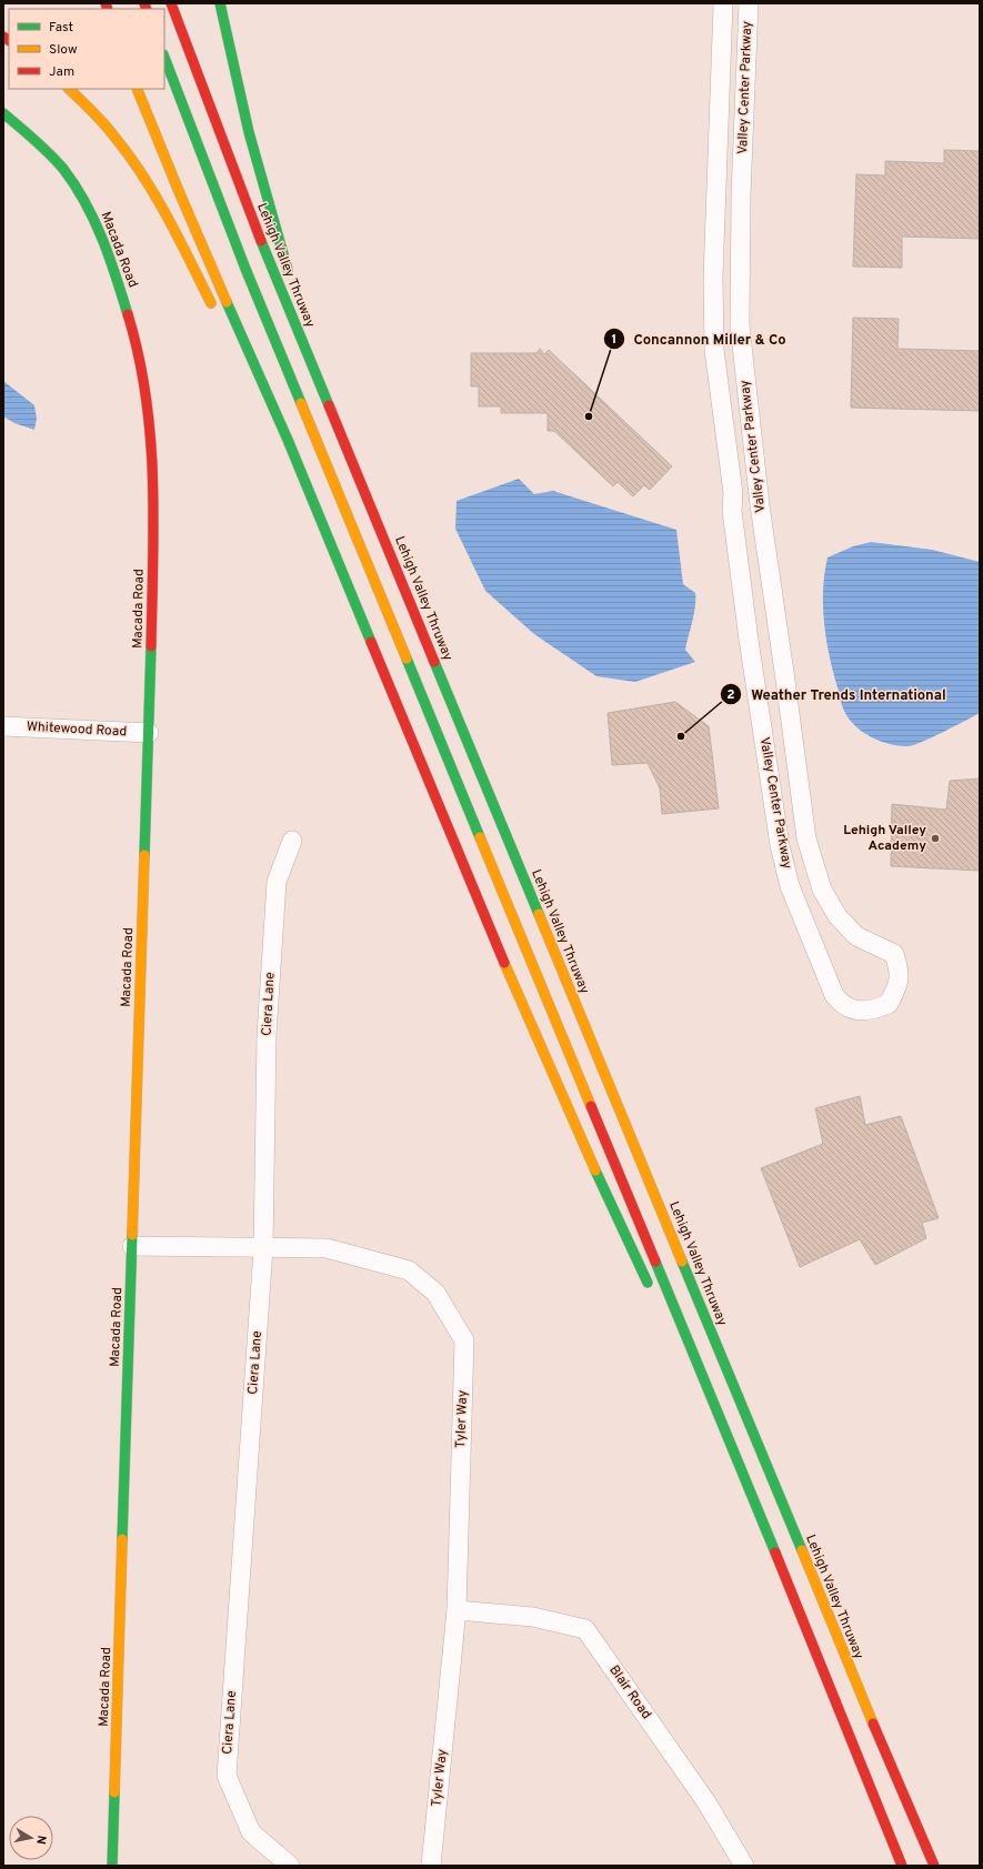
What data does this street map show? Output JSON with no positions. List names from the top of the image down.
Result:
{
  "streets": {
    "main road": ["Macada Road", "Lehigh Valley Thruway"],
    "street": [
      "Valley Center Parkway",
      "Whitewood Road",
      "Ciera Lane",
      "Tyler Way",
      "Blair Road"
    ]
  },
  "crossings": [
    ["Macada Road", "Whitewood Road"],
    ["Macada Road", "Tyler Way"],
    ["Ciera Lane", "Tyler Way"],
    ["Tyler Way", "Blair Road"]
  ],
  "places": ["Concannon Miller & Co", "Weather Trends International", "Lehigh Valley Academy"],
  "legend": ["Fast", "Slow", "Jam"],
  "north": "right"
}
